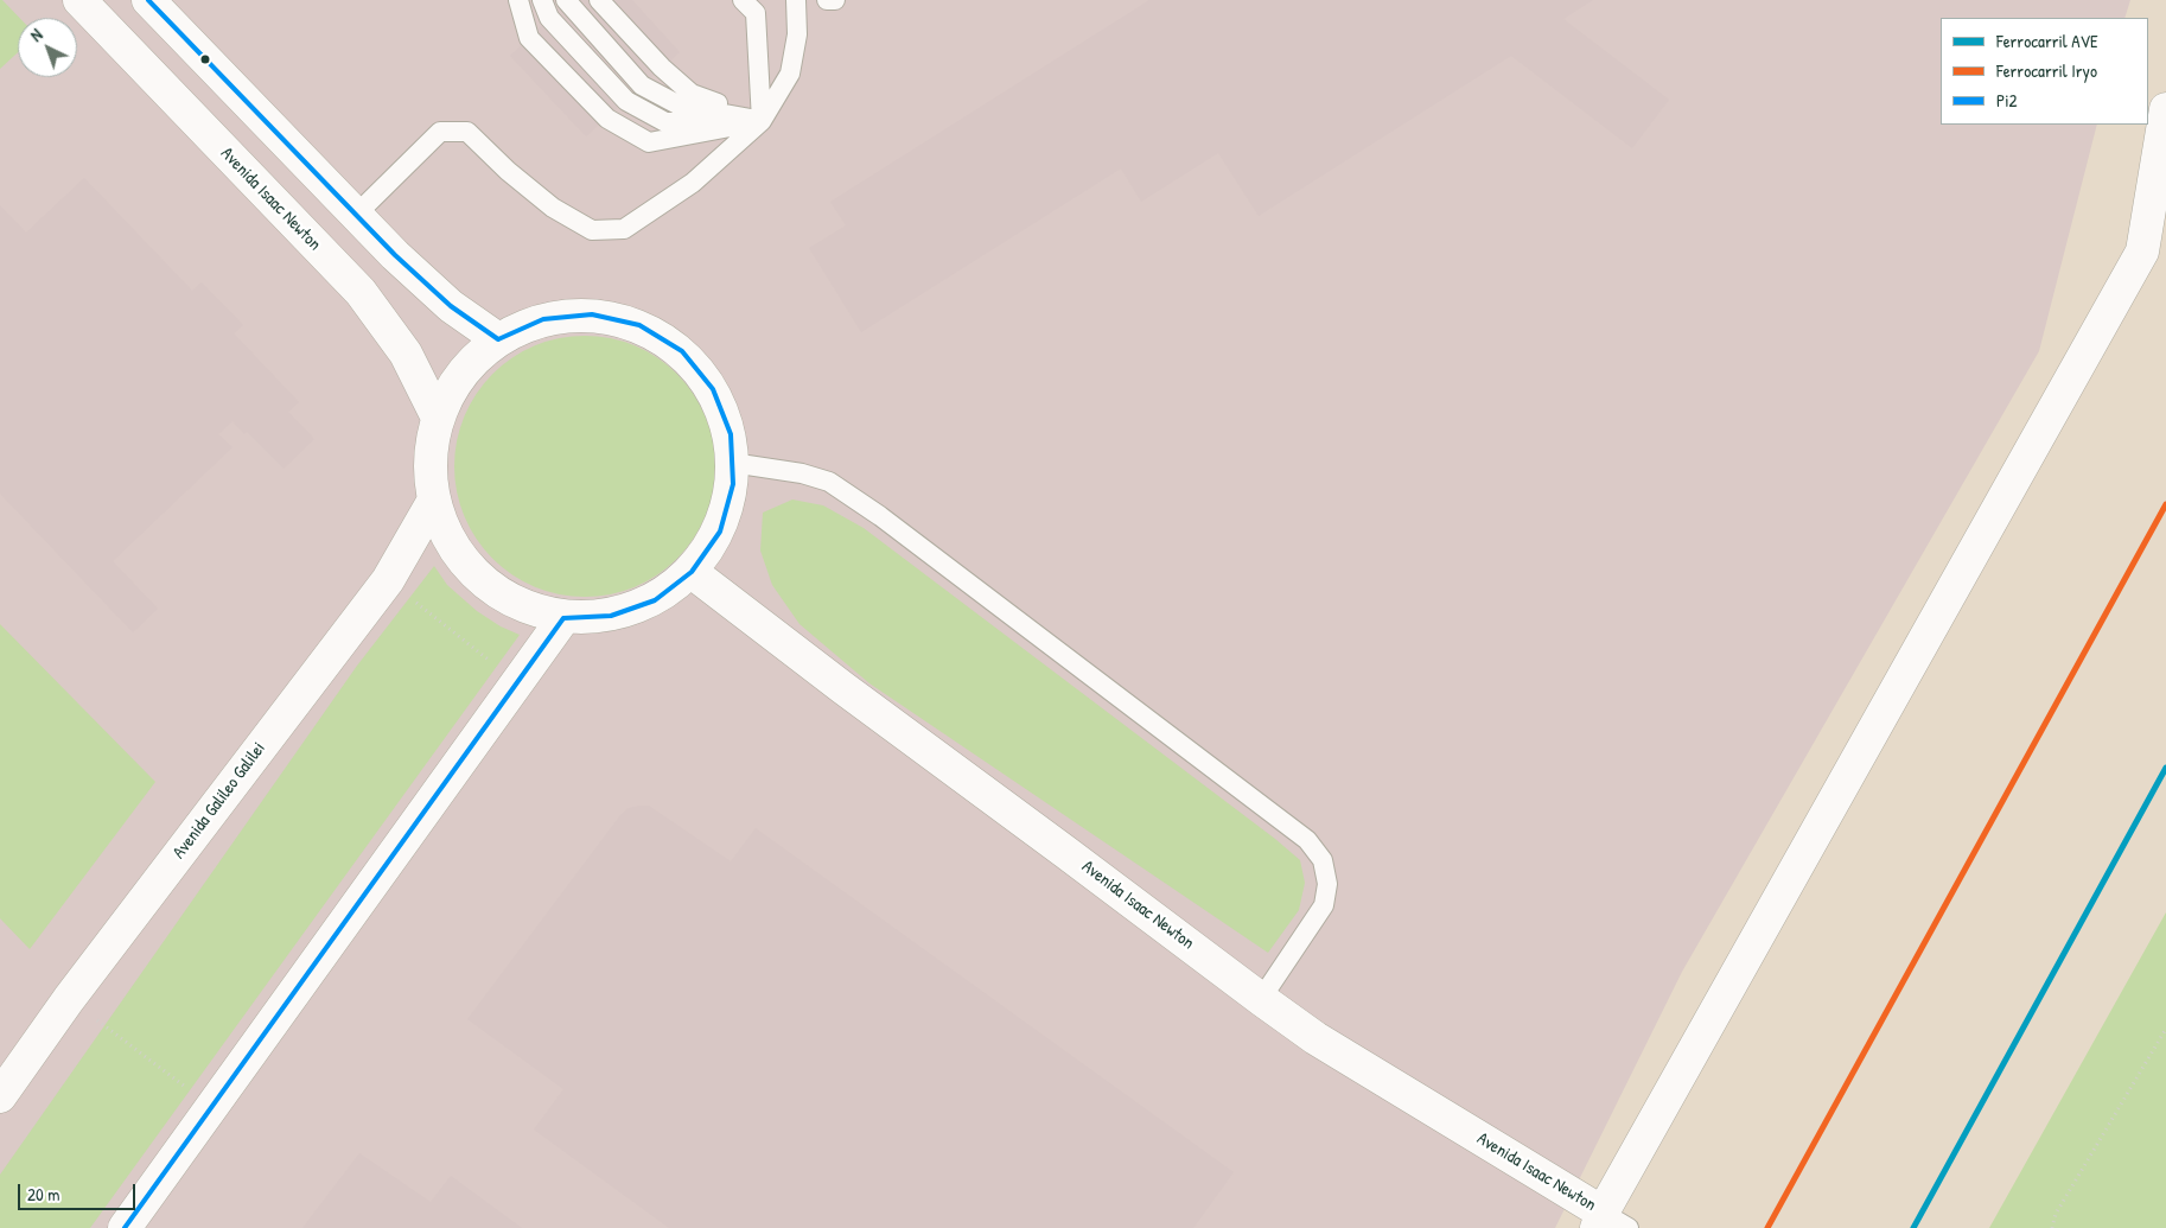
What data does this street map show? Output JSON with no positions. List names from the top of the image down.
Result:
{
  "streets": {
    "street": ["Avenida Isaac Newton", "Avenida Galileo Galilei"]
  },
  "lines": ["transit line Pi2", "rail line Iryo", "rail line AVE"],
  "legend": ["Ferrocarril AVE", "Ferrocarril Iryo", "Pi2"],
  "scale_bar": "20 m",
  "north": "top left"
}
